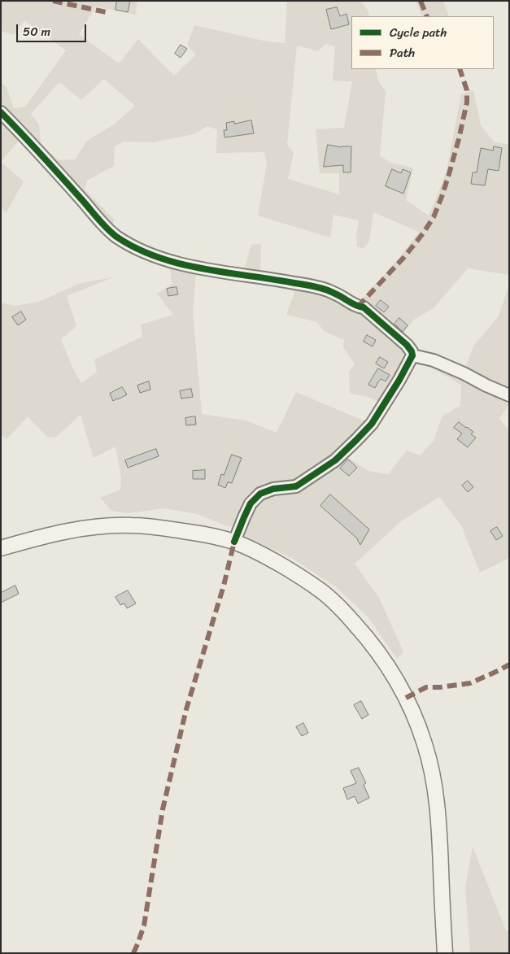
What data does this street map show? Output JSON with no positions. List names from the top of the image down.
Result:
{
  "legend": ["Cycle path", "Path"],
  "scale_bar": "50 m"
}
